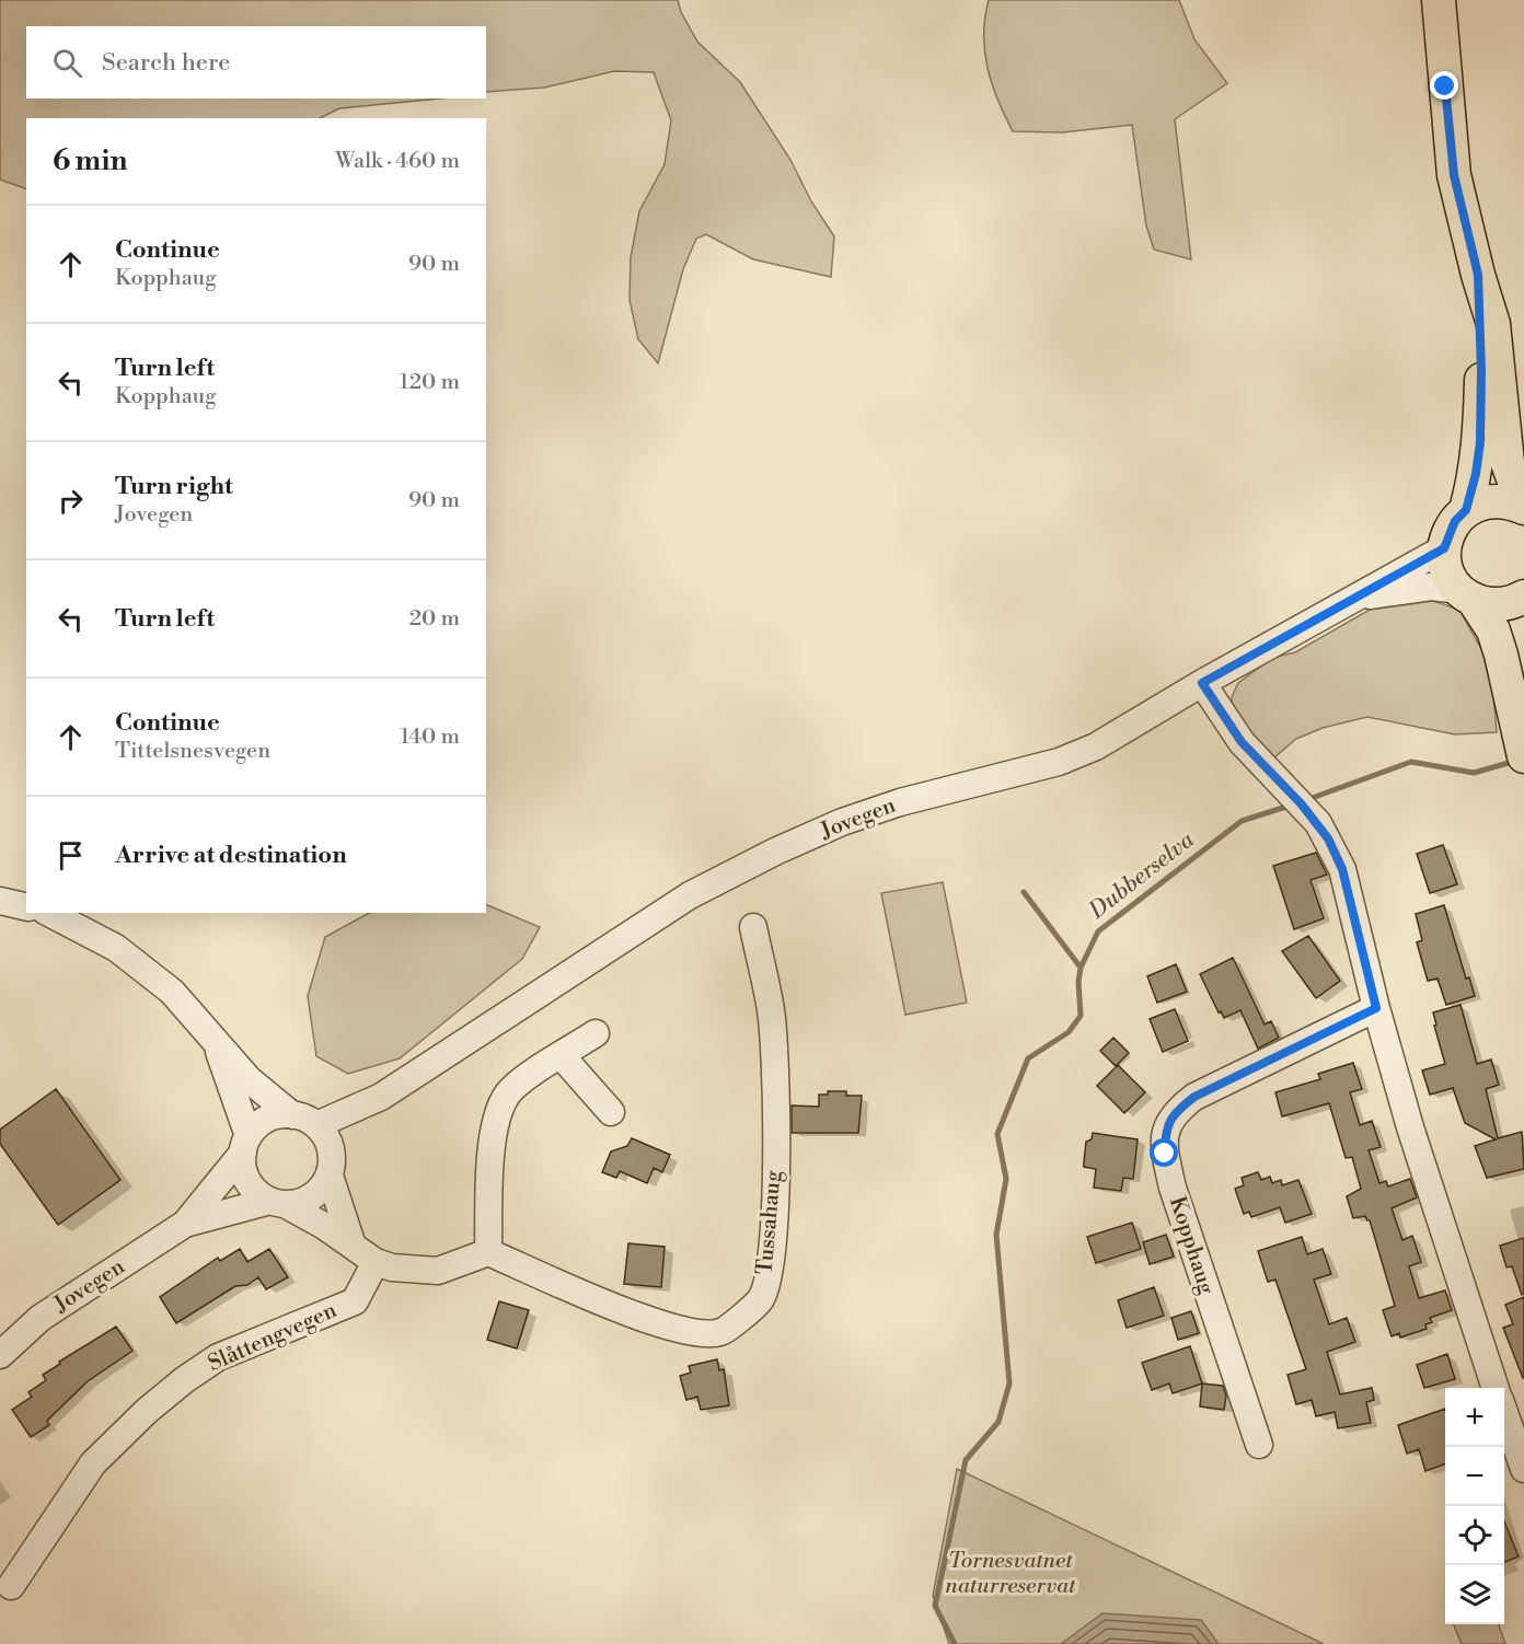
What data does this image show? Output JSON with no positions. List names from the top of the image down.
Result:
{
  "streets": {
    "street": [
      "Jovegen",
      "Tussahaug",
      "Kopphaug",
      "Slåttengvegen"
    ]
  },
  "water": ["Dubberselva"],
  "parks": ["Tornesvatnet naturreservat"],
  "page": {
    "search": "Search here",
    "heading": ["6 min", "Walk · 460 m"],
    "list": [
      ["Continue", "Kopphaug", "90 m"],
      ["Turn left", "Kopphaug", "120 m"],
      ["Turn right", "Jovegen", "90 m"],
      ["Turn left", "20 m"],
      ["Continue", "Tittelsnesvegen", "140 m"],
      "Arrive at destination"
    ],
    "map_buttons": ["+", "−"]
  }
}
